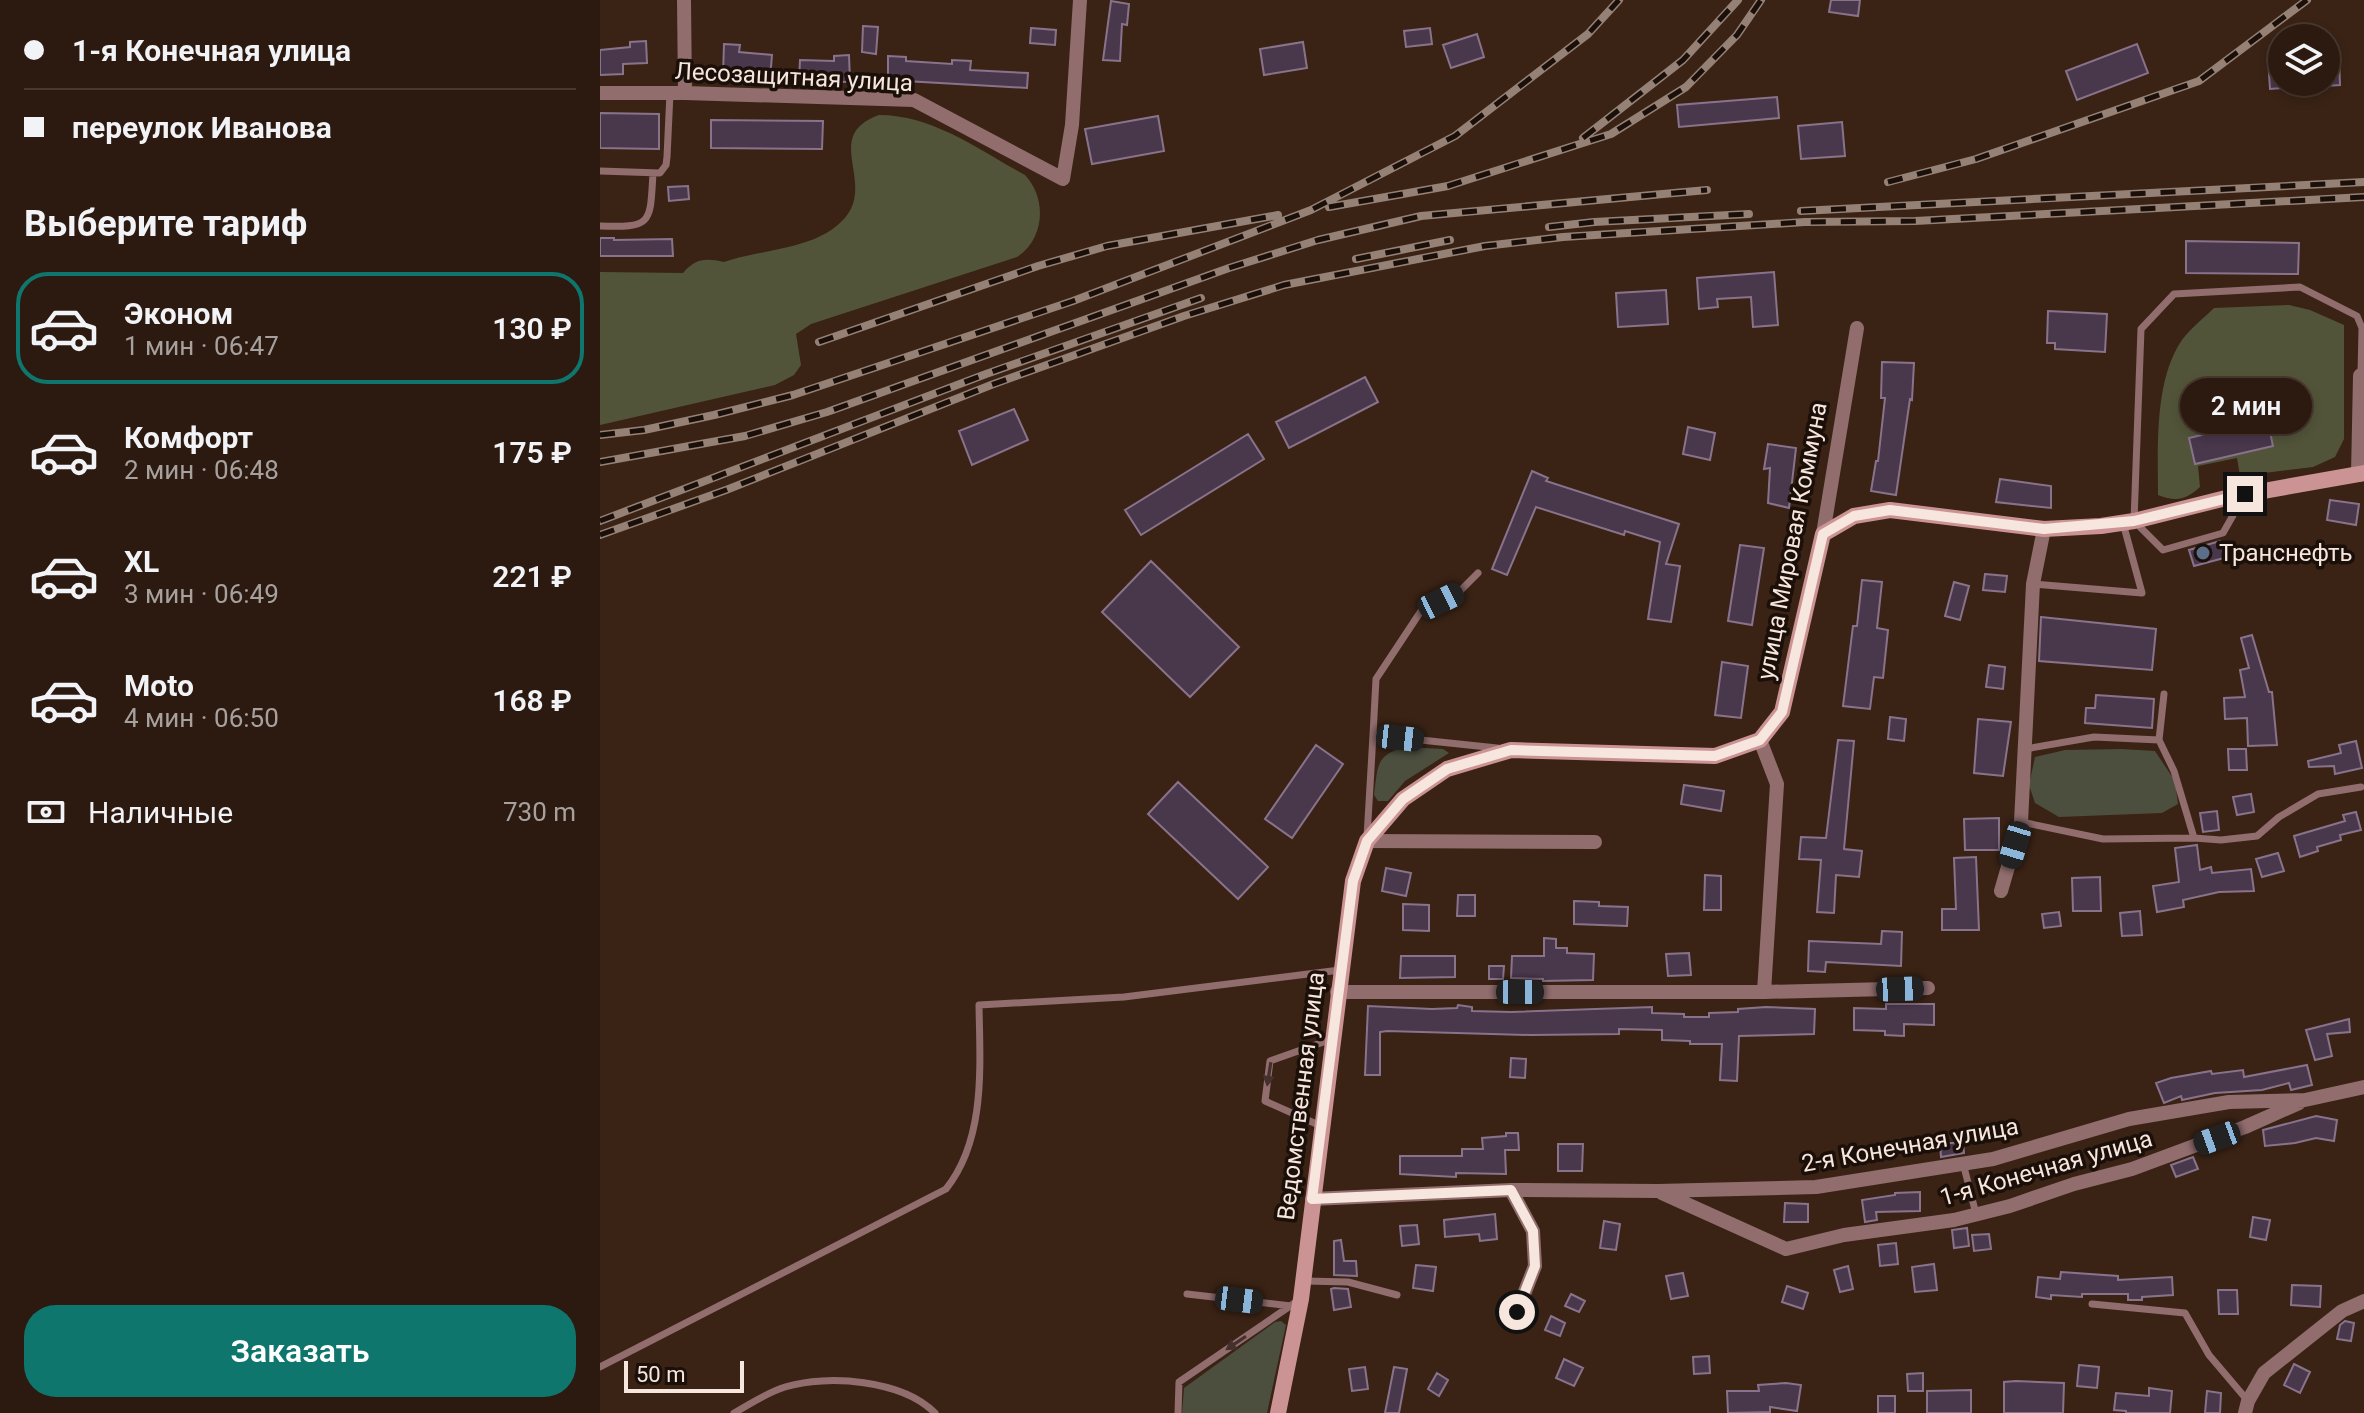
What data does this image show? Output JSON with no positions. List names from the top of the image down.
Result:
{
  "streets": {
    "main road": ["улица Мировая Коммуна", "Ведомственная улица"],
    "street": ["Лесозащитная улица", "2-я Конечная улица", "1-я Конечная улица"]
  },
  "crossings": [
    ["улица Мировая Коммуна", "Ведомственная улица"],
    ["Ведомственная улица", "2-я Конечная улица"],
    ["2-я Конечная улица", "1-я Конечная улица"]
  ],
  "places": ["Транснефть"],
  "scale_bar": "50 m",
  "page": {
    "banner": ["1-я Конечная улица", "переулок Иванова"],
    "heading": "Выберите тариф",
    "list": [
      {
        "name": "Эконом",
        "note": "1 мин · 06:47",
        "value": "130 ₽"
      },
      {
        "name": "Комфорт",
        "note": "2 мин · 06:48",
        "value": "175 ₽"
      },
      {
        "name": "XL",
        "note": "3 мин · 06:49",
        "value": "221 ₽"
      },
      {
        "name": "Moto",
        "note": "4 мин · 06:50",
        "value": "168 ₽"
      }
    ],
    "bubble": "2 мин",
    "pay": ["Наличные", "730 m"],
    "buttons": "Заказать",
    "scale": "50 m"
  }
}
